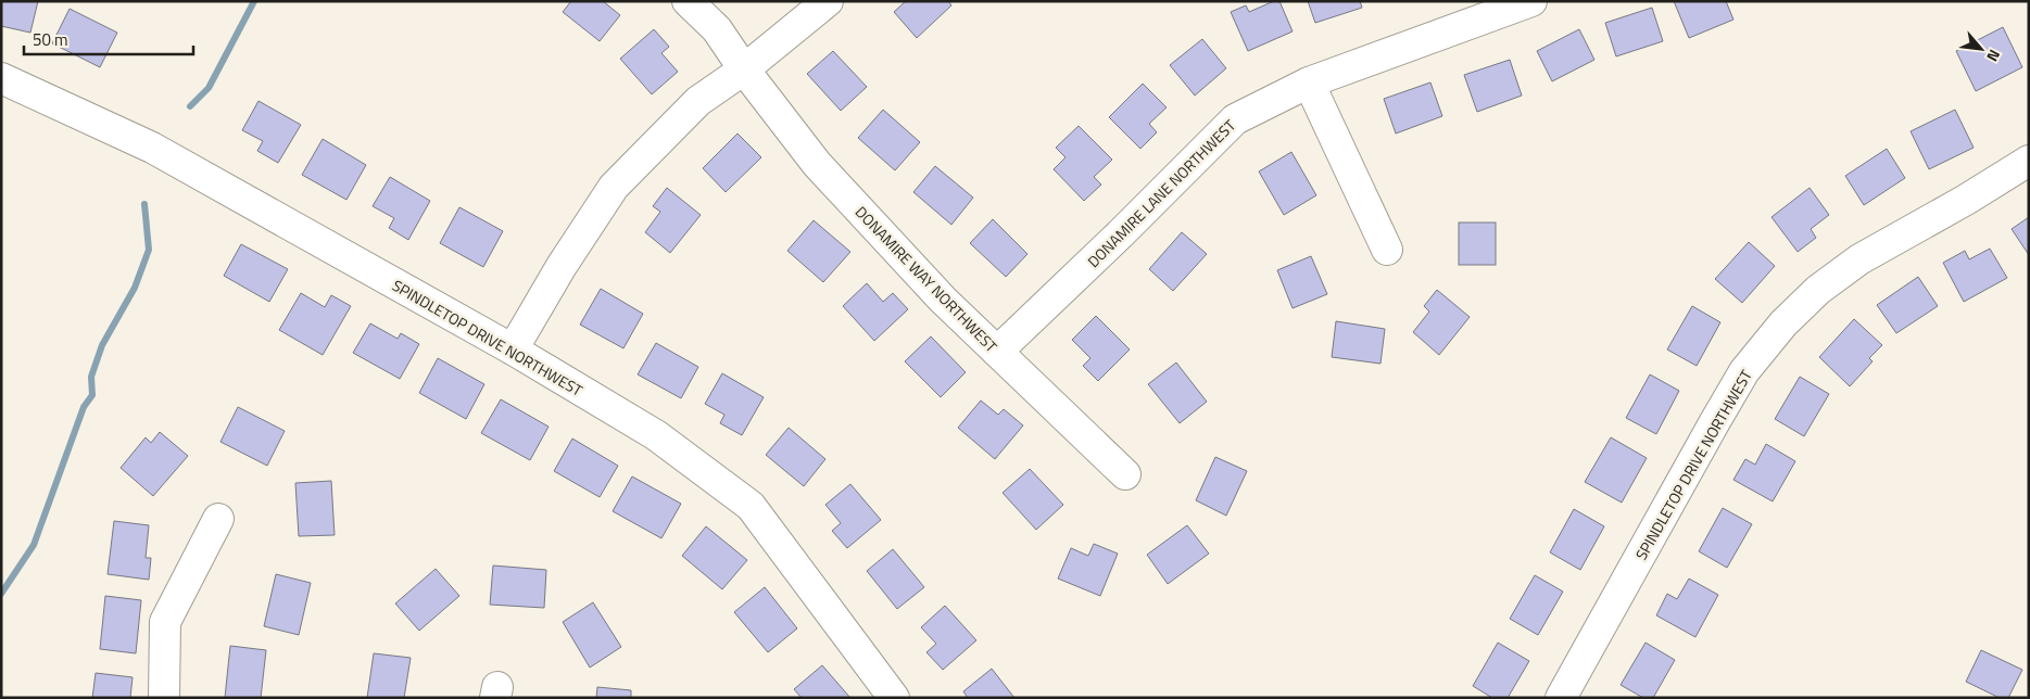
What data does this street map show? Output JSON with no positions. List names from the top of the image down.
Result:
{
  "streets": {
    "street": ["DONAMIRE LANE NORTHWEST", "DONAMIRE WAY NORTHWEST", "SPINDLETOP DRIVE NORTHWEST"]
  },
  "crossings": [
    ["DONAMIRE LANE NORTHWEST", "DONAMIRE WAY NORTHWEST"]
  ],
  "scale_bar": "50 m",
  "north": "bottom right"
}
